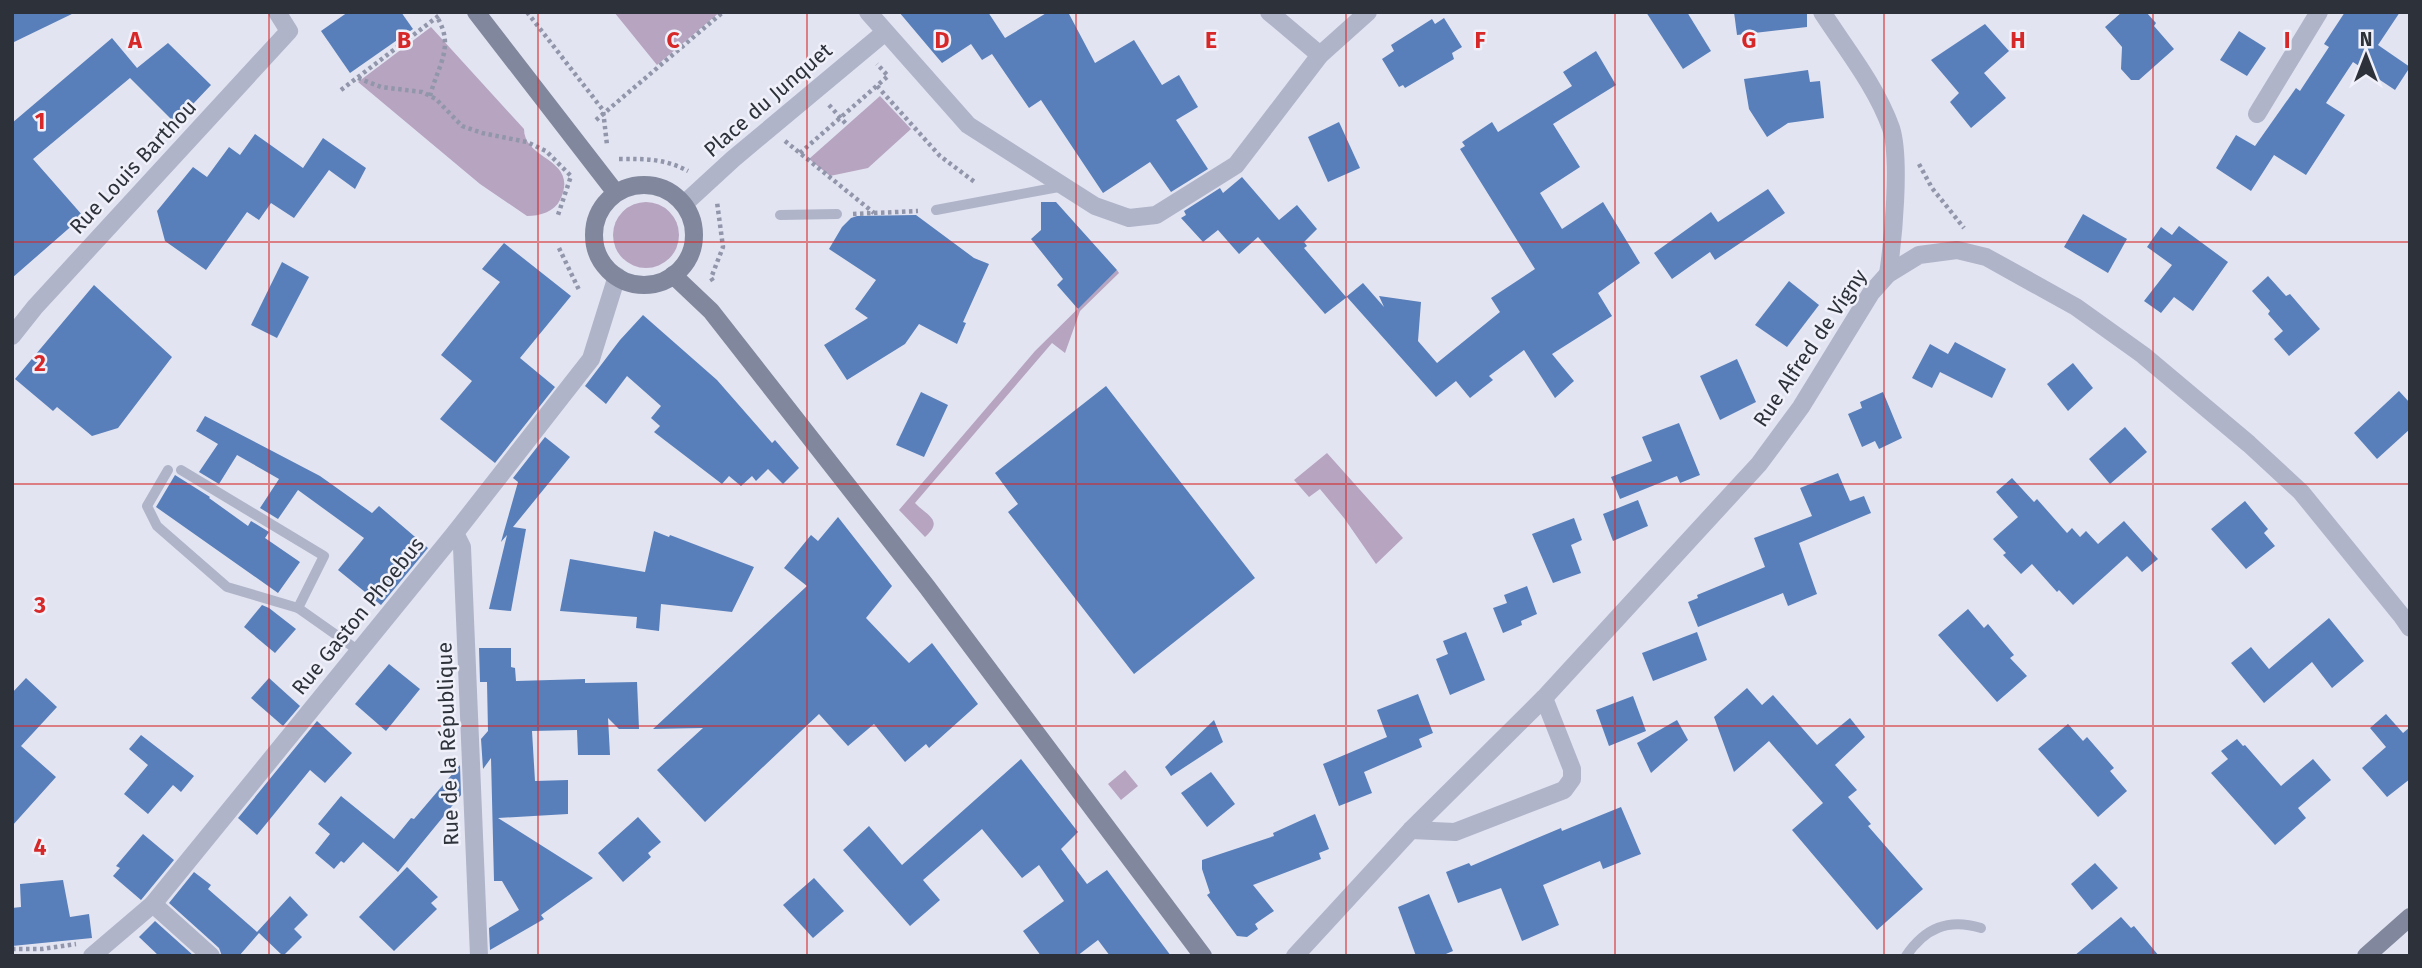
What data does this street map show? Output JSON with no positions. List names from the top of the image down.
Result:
{
  "streets": {
    "street": [
      "Place du Junquet",
      "Rue Louis Barthou",
      "Rue Alfred de Vigny",
      "Rue Gaston Phoebus",
      "Rue de la République"
    ]
  },
  "crossings": [
    ["Place du Junquet", "Rue Gaston Phoebus"],
    ["Rue Gaston Phoebus", "Rue de la République"]
  ],
  "north": "top",
  "grid": {
    "columns": [
      "A",
      "B",
      "C",
      "D",
      "E",
      "F",
      "G",
      "H",
      "I"
    ],
    "rows": [
      "1",
      "2",
      "3",
      "4"
    ]
  }
}
